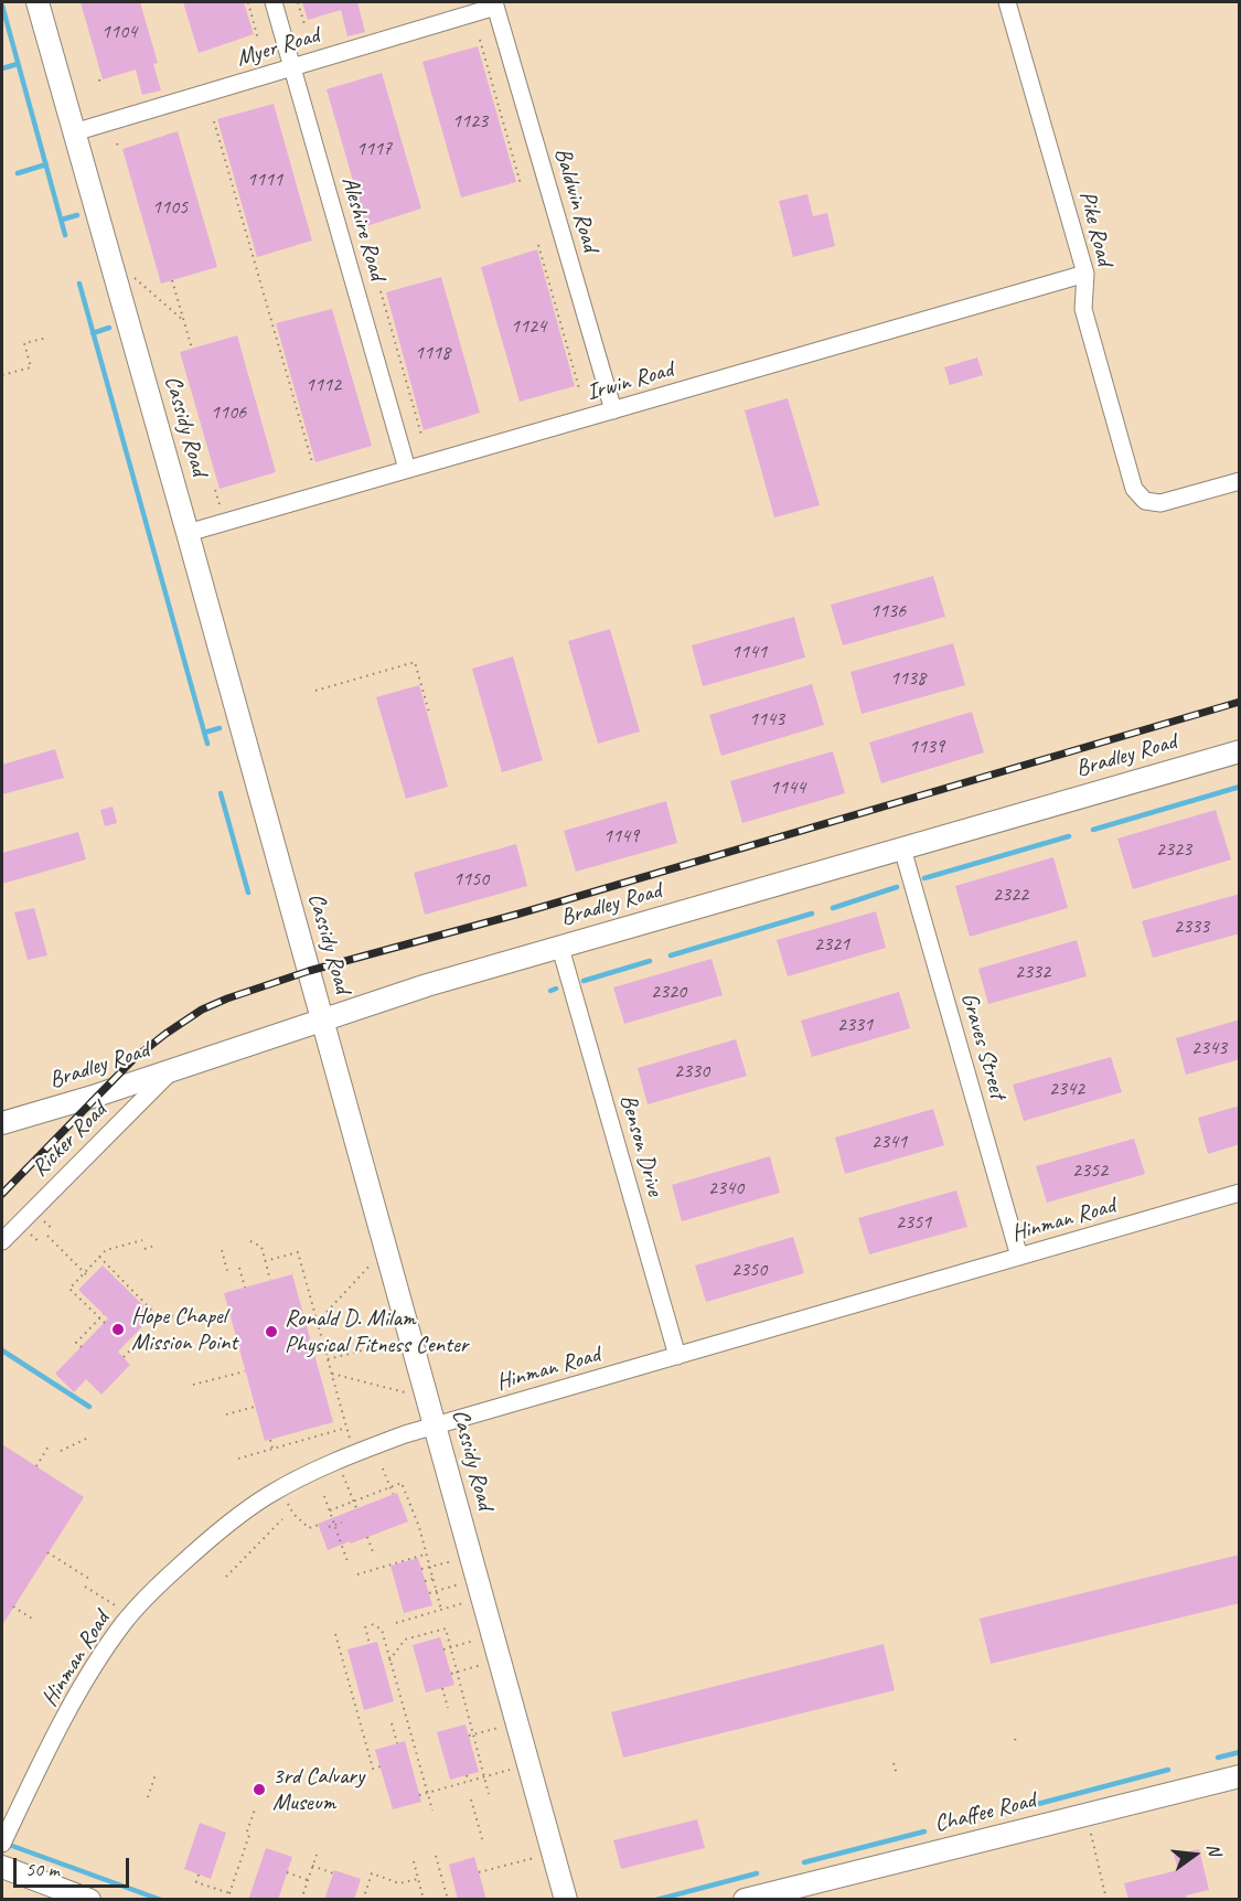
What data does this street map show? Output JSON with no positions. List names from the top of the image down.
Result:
{
  "streets": {
    "street": [
      "Myer Road",
      "Baldwin Road",
      "Aleshire Road",
      "Pike Road",
      "Irwin Road",
      "Cassidy Road",
      "Bradley Road",
      "Graves Street",
      "Ricker Road",
      "Benson Drive",
      "Hinman Road",
      "Chaffee Road"
    ]
  },
  "crossings": [
    ["Myer Road", "Baldwin Road"],
    ["Myer Road", "Aleshire Road"],
    ["Myer Road", "Cassidy Road"],
    ["Baldwin Road", "Irwin Road"],
    ["Aleshire Road", "Irwin Road"],
    ["Pike Road", "Irwin Road"],
    ["Irwin Road", "Cassidy Road"],
    ["Cassidy Road", "Bradley Road"],
    ["Cassidy Road", "Hinman Road"],
    ["Bradley Road", "Graves Street"],
    ["Bradley Road", "Ricker Road"],
    ["Bradley Road", "Benson Drive"],
    ["Graves Street", "Hinman Road"],
    ["Benson Drive", "Hinman Road"]
  ],
  "places": ["Hope Chapel Mission Point", "Ronald D. Milam Physical Fitness Center", "3rd Calvary Museum"],
  "house_numbers": [
    "1104",
    "1123",
    "1117",
    "1111",
    "1105",
    "1124",
    "1118",
    "1112",
    "1106",
    "1136",
    "1141",
    "1138",
    "1143",
    "1139",
    "1144",
    "1149",
    "2323",
    "1150",
    "2322",
    "2333",
    "2321",
    "2332",
    "2320",
    "2331",
    "2343",
    "2330",
    "2342",
    "2341",
    "2352",
    "2340",
    "2351",
    "2350"
  ],
  "scale_bar": "50 m",
  "north": "right"
}
